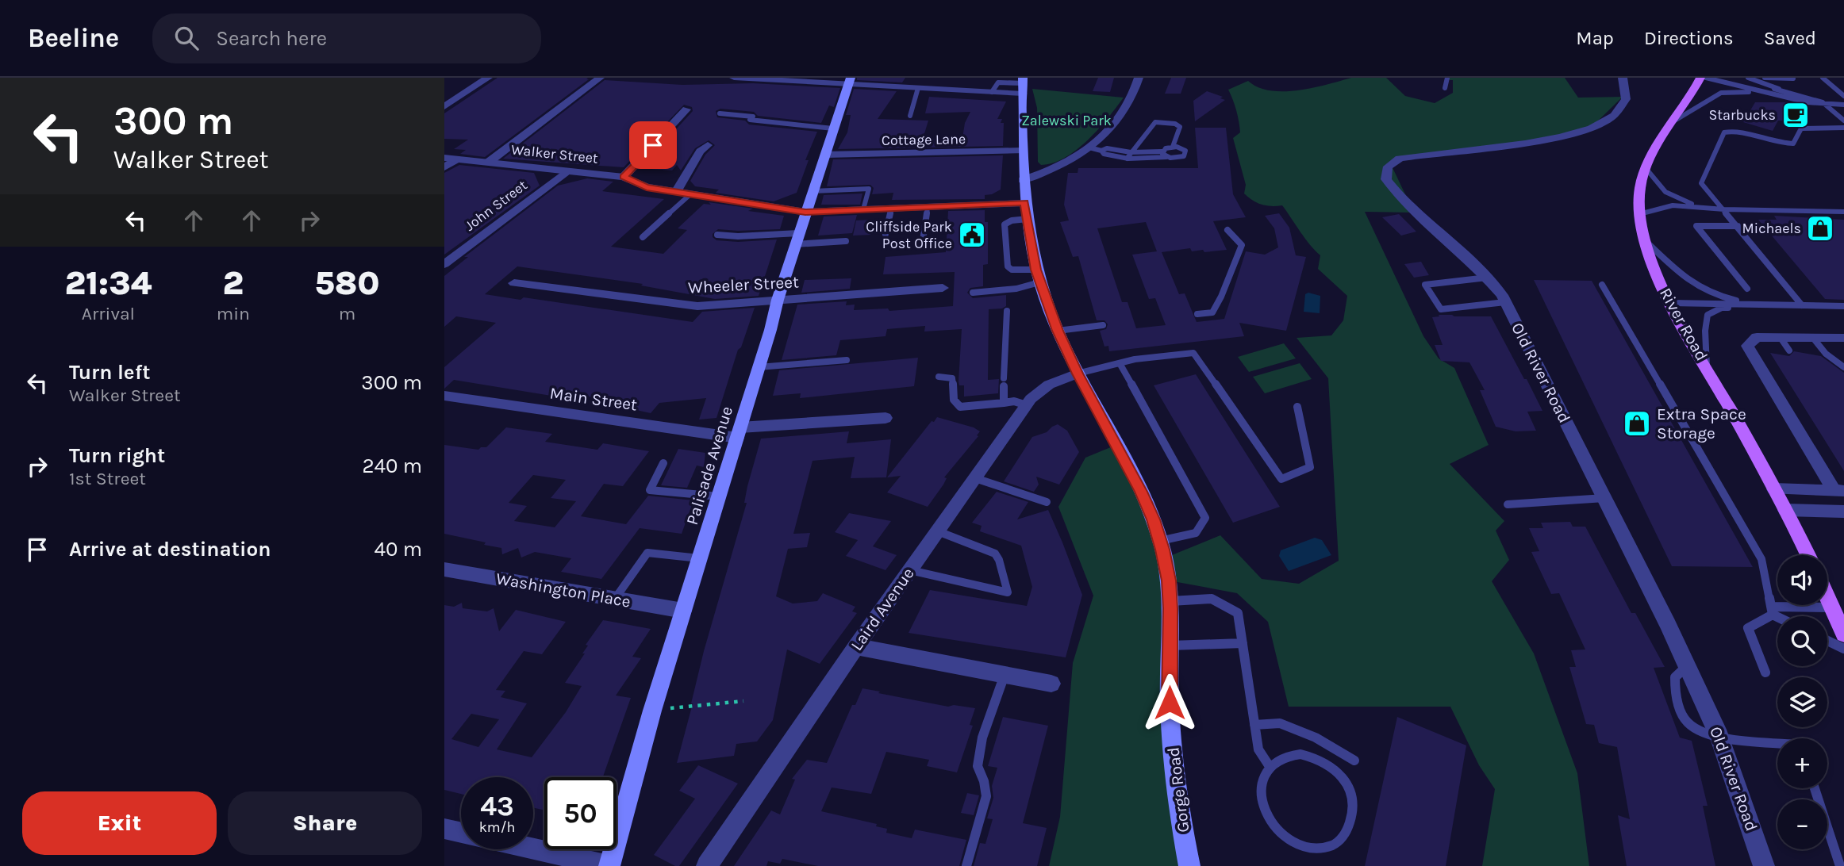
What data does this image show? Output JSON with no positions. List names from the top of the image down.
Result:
{
  "streets": {
    "main road": ["River Road", "Palisade Avenue", "Gorge Road"],
    "street": [
      "Cottage Lane",
      "Walker Street",
      "John Street",
      "Wheeler Street",
      "Old River Road",
      "Main Street",
      "Washington Place",
      "Laird Avenue"
    ]
  },
  "crossings": [
    ["Cottage Lane", "Palisade Avenue"],
    ["Cottage Lane", "Gorge Road"],
    ["Walker Street", "John Street"],
    ["Walker Street", "Palisade Avenue"],
    ["Walker Street", "Gorge Road"],
    ["Wheeler Street", "Palisade Avenue"],
    ["Main Street", "Palisade Avenue"],
    ["Palisade Avenue", "Washington Place"],
    ["Laird Avenue", "Gorge Road"]
  ],
  "parks": ["Zalewski Park"],
  "places": {
    "cafe": ["Starbucks"],
    "shop": ["Michaels", "Extra Space Storage"],
    "public building": ["Cliffside Park Post Office"]
  },
  "page": {
    "header": "Beeline",
    "search": "Search here",
    "nav": ["Map", "Directions", "Saved"],
    "turn": ["300 m", "Walker Street"],
    "eta": [
      "21:34",
      "Arrival",
      "2",
      "min",
      "580",
      "m"
    ],
    "list": [
      {
        "name": "Turn left",
        "note": "Walker Street",
        "value": "300 m"
      },
      {
        "name": "Turn right",
        "note": "1st Street",
        "value": "240 m"
      },
      {
        "name": "Arrive at destination",
        "value": "40 m"
      }
    ],
    "map_buttons": ["+", "−"],
    "speed": "43 km/h",
    "limit": "50",
    "buttons": ["Exit", "Share"]
  }
}
